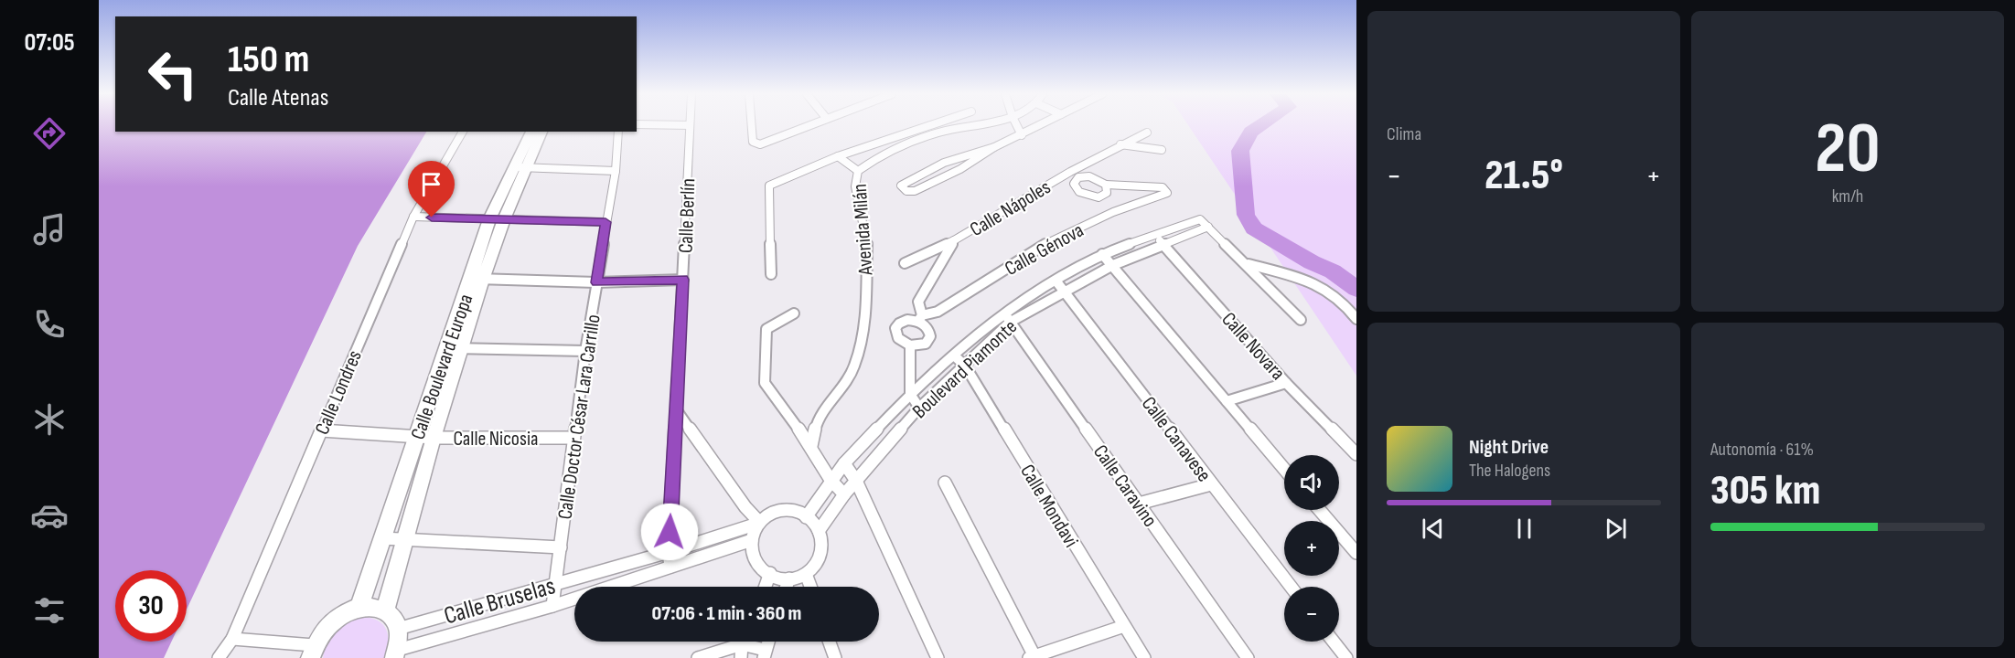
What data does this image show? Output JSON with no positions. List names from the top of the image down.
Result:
{
  "streets": {
    "main road": ["Calle Boulevard Europa"],
    "street": [
      "Calle Nápoles",
      "Calle Berlín",
      "Avenida Milán",
      "Calle Génova",
      "Calle Novara",
      "Boulevard Piamonte",
      "Calle Londres",
      "Calle Doctor César Lara Carrillo",
      "Calle Nicosia",
      "Calle Canavese",
      "Calle Caravino",
      "Calle Mondavi",
      "Calle Bruselas"
    ]
  },
  "crossings": [
    ["Calle Nápoles", "Calle Génova"],
    ["Calle Berlín", "Calle Bruselas"],
    ["Calle Novara", "Boulevard Piamonte"],
    ["Calle Boulevard Europa", "Calle Nicosia"],
    ["Boulevard Piamonte", "Calle Canavese"],
    ["Boulevard Piamonte", "Calle Caravino"],
    ["Boulevard Piamonte", "Calle Mondavi"],
    ["Boulevard Piamonte", "Calle Bruselas"],
    ["Calle Londres", "Calle Nicosia"],
    ["Calle Doctor César Lara Carrillo", "Calle Nicosia"],
    ["Calle Doctor César Lara Carrillo", "Calle Bruselas"]
  ],
  "page": {
    "tabs": "07:05",
    "tile": [
      "Clima",
      ["20", "km/h"],
      ["Autonomía · 61%", "305 km"]
    ],
    "turn": ["150 m", "Calle Atenas"],
    "heat": ["−", "21.5°", "+"],
    "song": ["Night Drive", "The Halogens"],
    "map_buttons": ["+", "−"],
    "limit": "30",
    "trip": "07:06 · 1 min · 360 m"
  }
}
